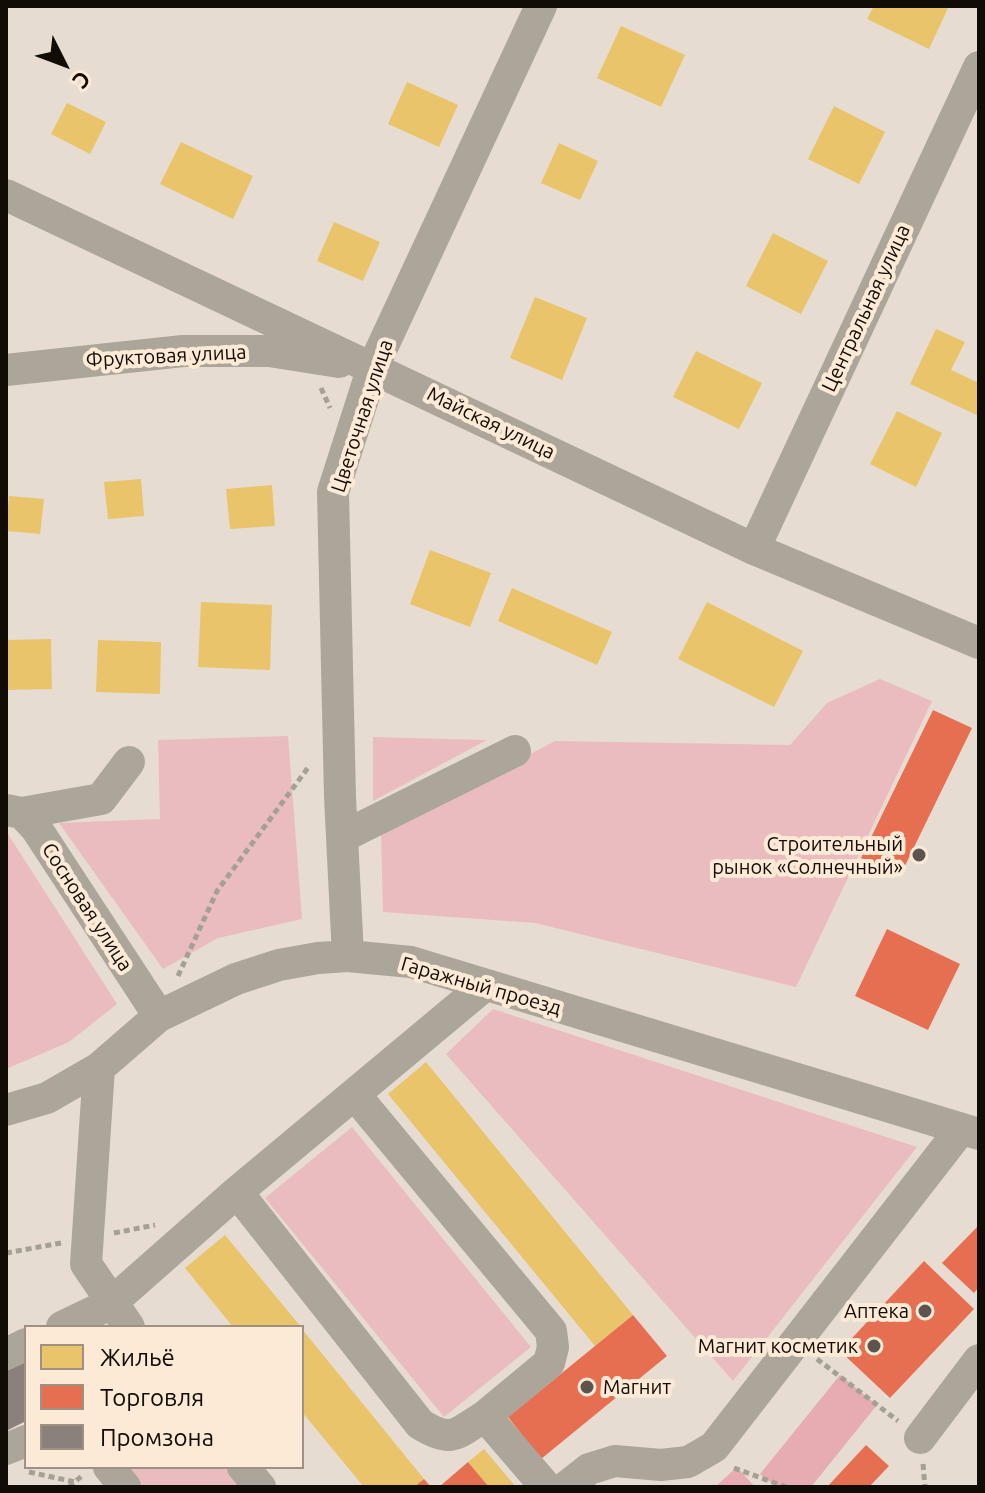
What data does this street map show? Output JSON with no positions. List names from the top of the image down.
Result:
{
  "streets": {
    "street": [
      "Центральная улица",
      "Фруктовая улица",
      "Цветочная улица",
      "Майская улица",
      "Сосновая улица",
      "Гаражный проезд"
    ]
  },
  "crossings": [
    ["Центральная улица", "Майская улица"],
    ["Фруктовая улица", "Цветочная улица"],
    ["Фруктовая улица", "Майская улица"],
    ["Цветочная улица", "Майская улица"],
    ["Цветочная улица", "Гаражный проезд"],
    ["Сосновая улица", "Гаражный проезд"]
  ],
  "places": [
    "Строительный рынок «Солнечный»",
    "Аптека",
    "Магнит косметик",
    "Магнит"
  ],
  "legend": ["Жильё", "Торговля", "Промзона"],
  "north": "bottom right"
}
